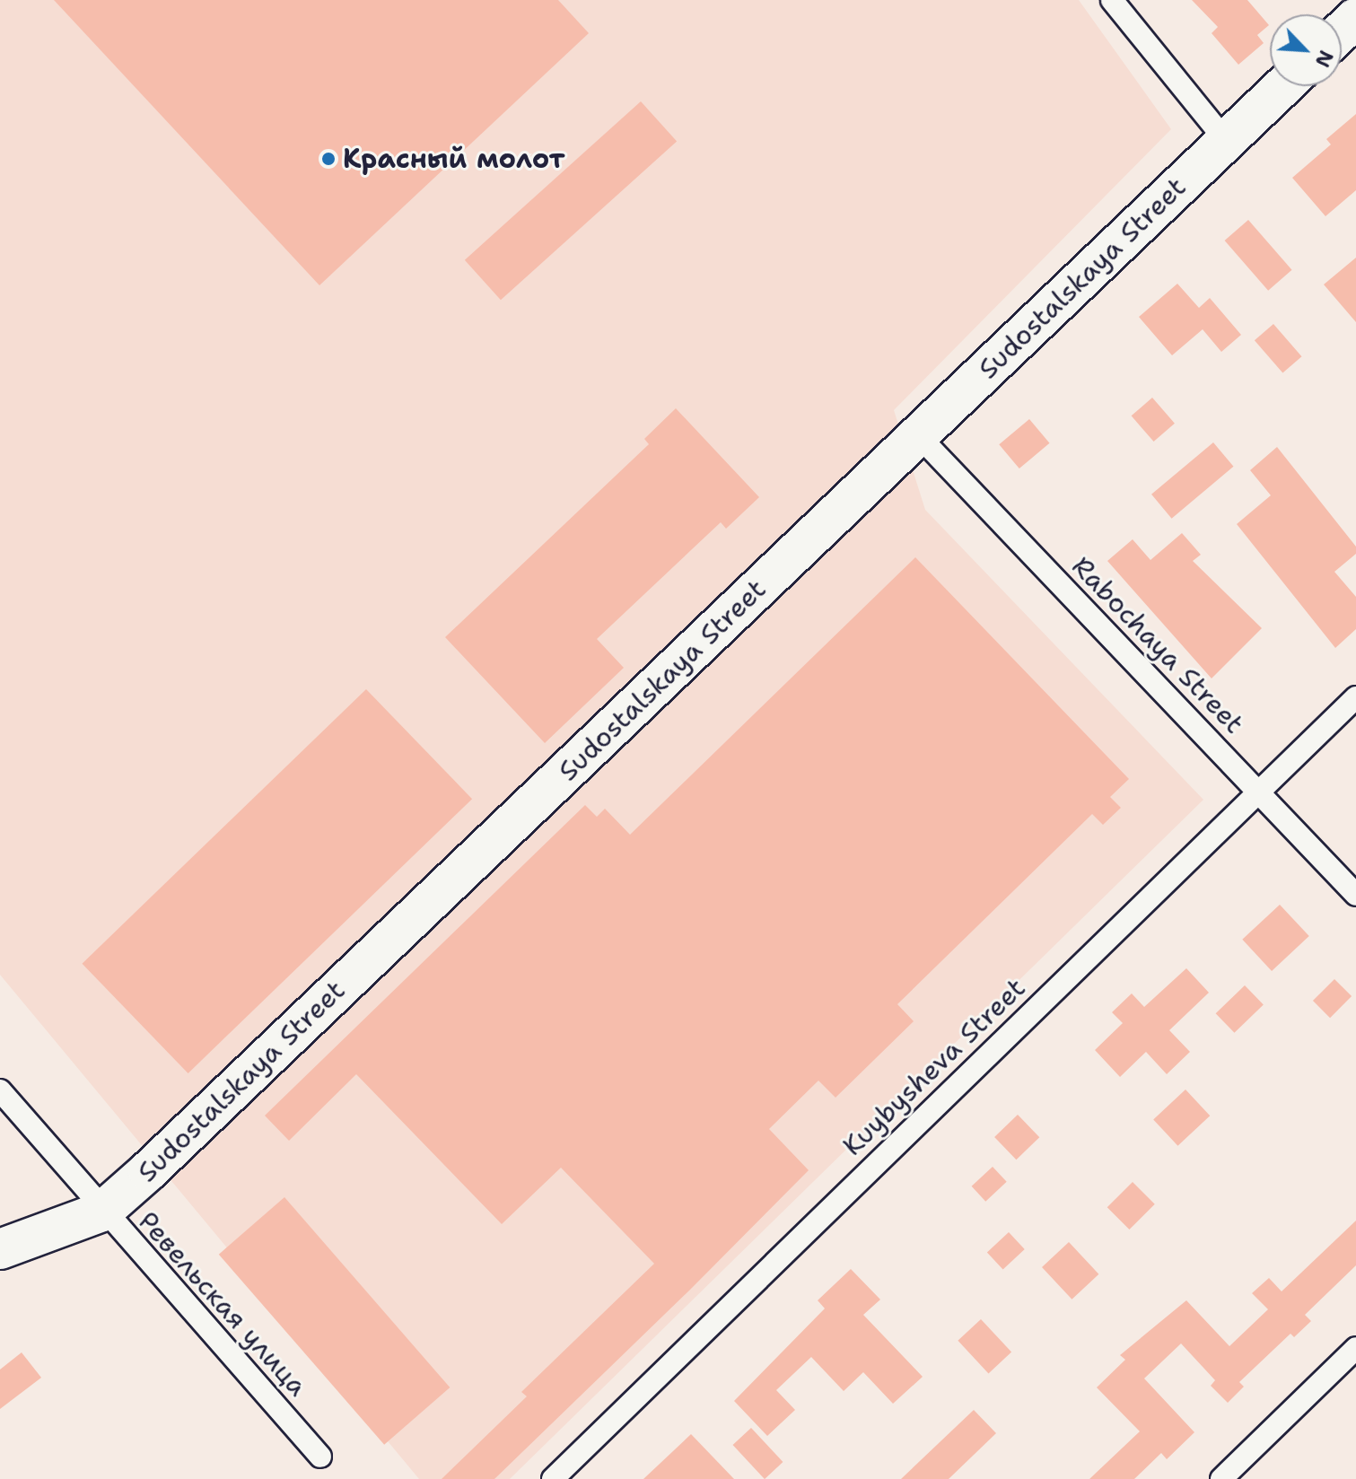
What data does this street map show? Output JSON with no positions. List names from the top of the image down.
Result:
{
  "streets": {
    "highway": ["Sudostalskaya Street"],
    "street": ["Rabochaya Street", "Kuybysheva Street", "Ревельская улица"]
  },
  "crossings": [
    ["Sudostalskaya Street", "Rabochaya Street"],
    ["Sudostalskaya Street", "Ревельская улица"],
    ["Rabochaya Street", "Kuybysheva Street"]
  ],
  "places": ["Красный молот"],
  "north": "bottom right"
}
